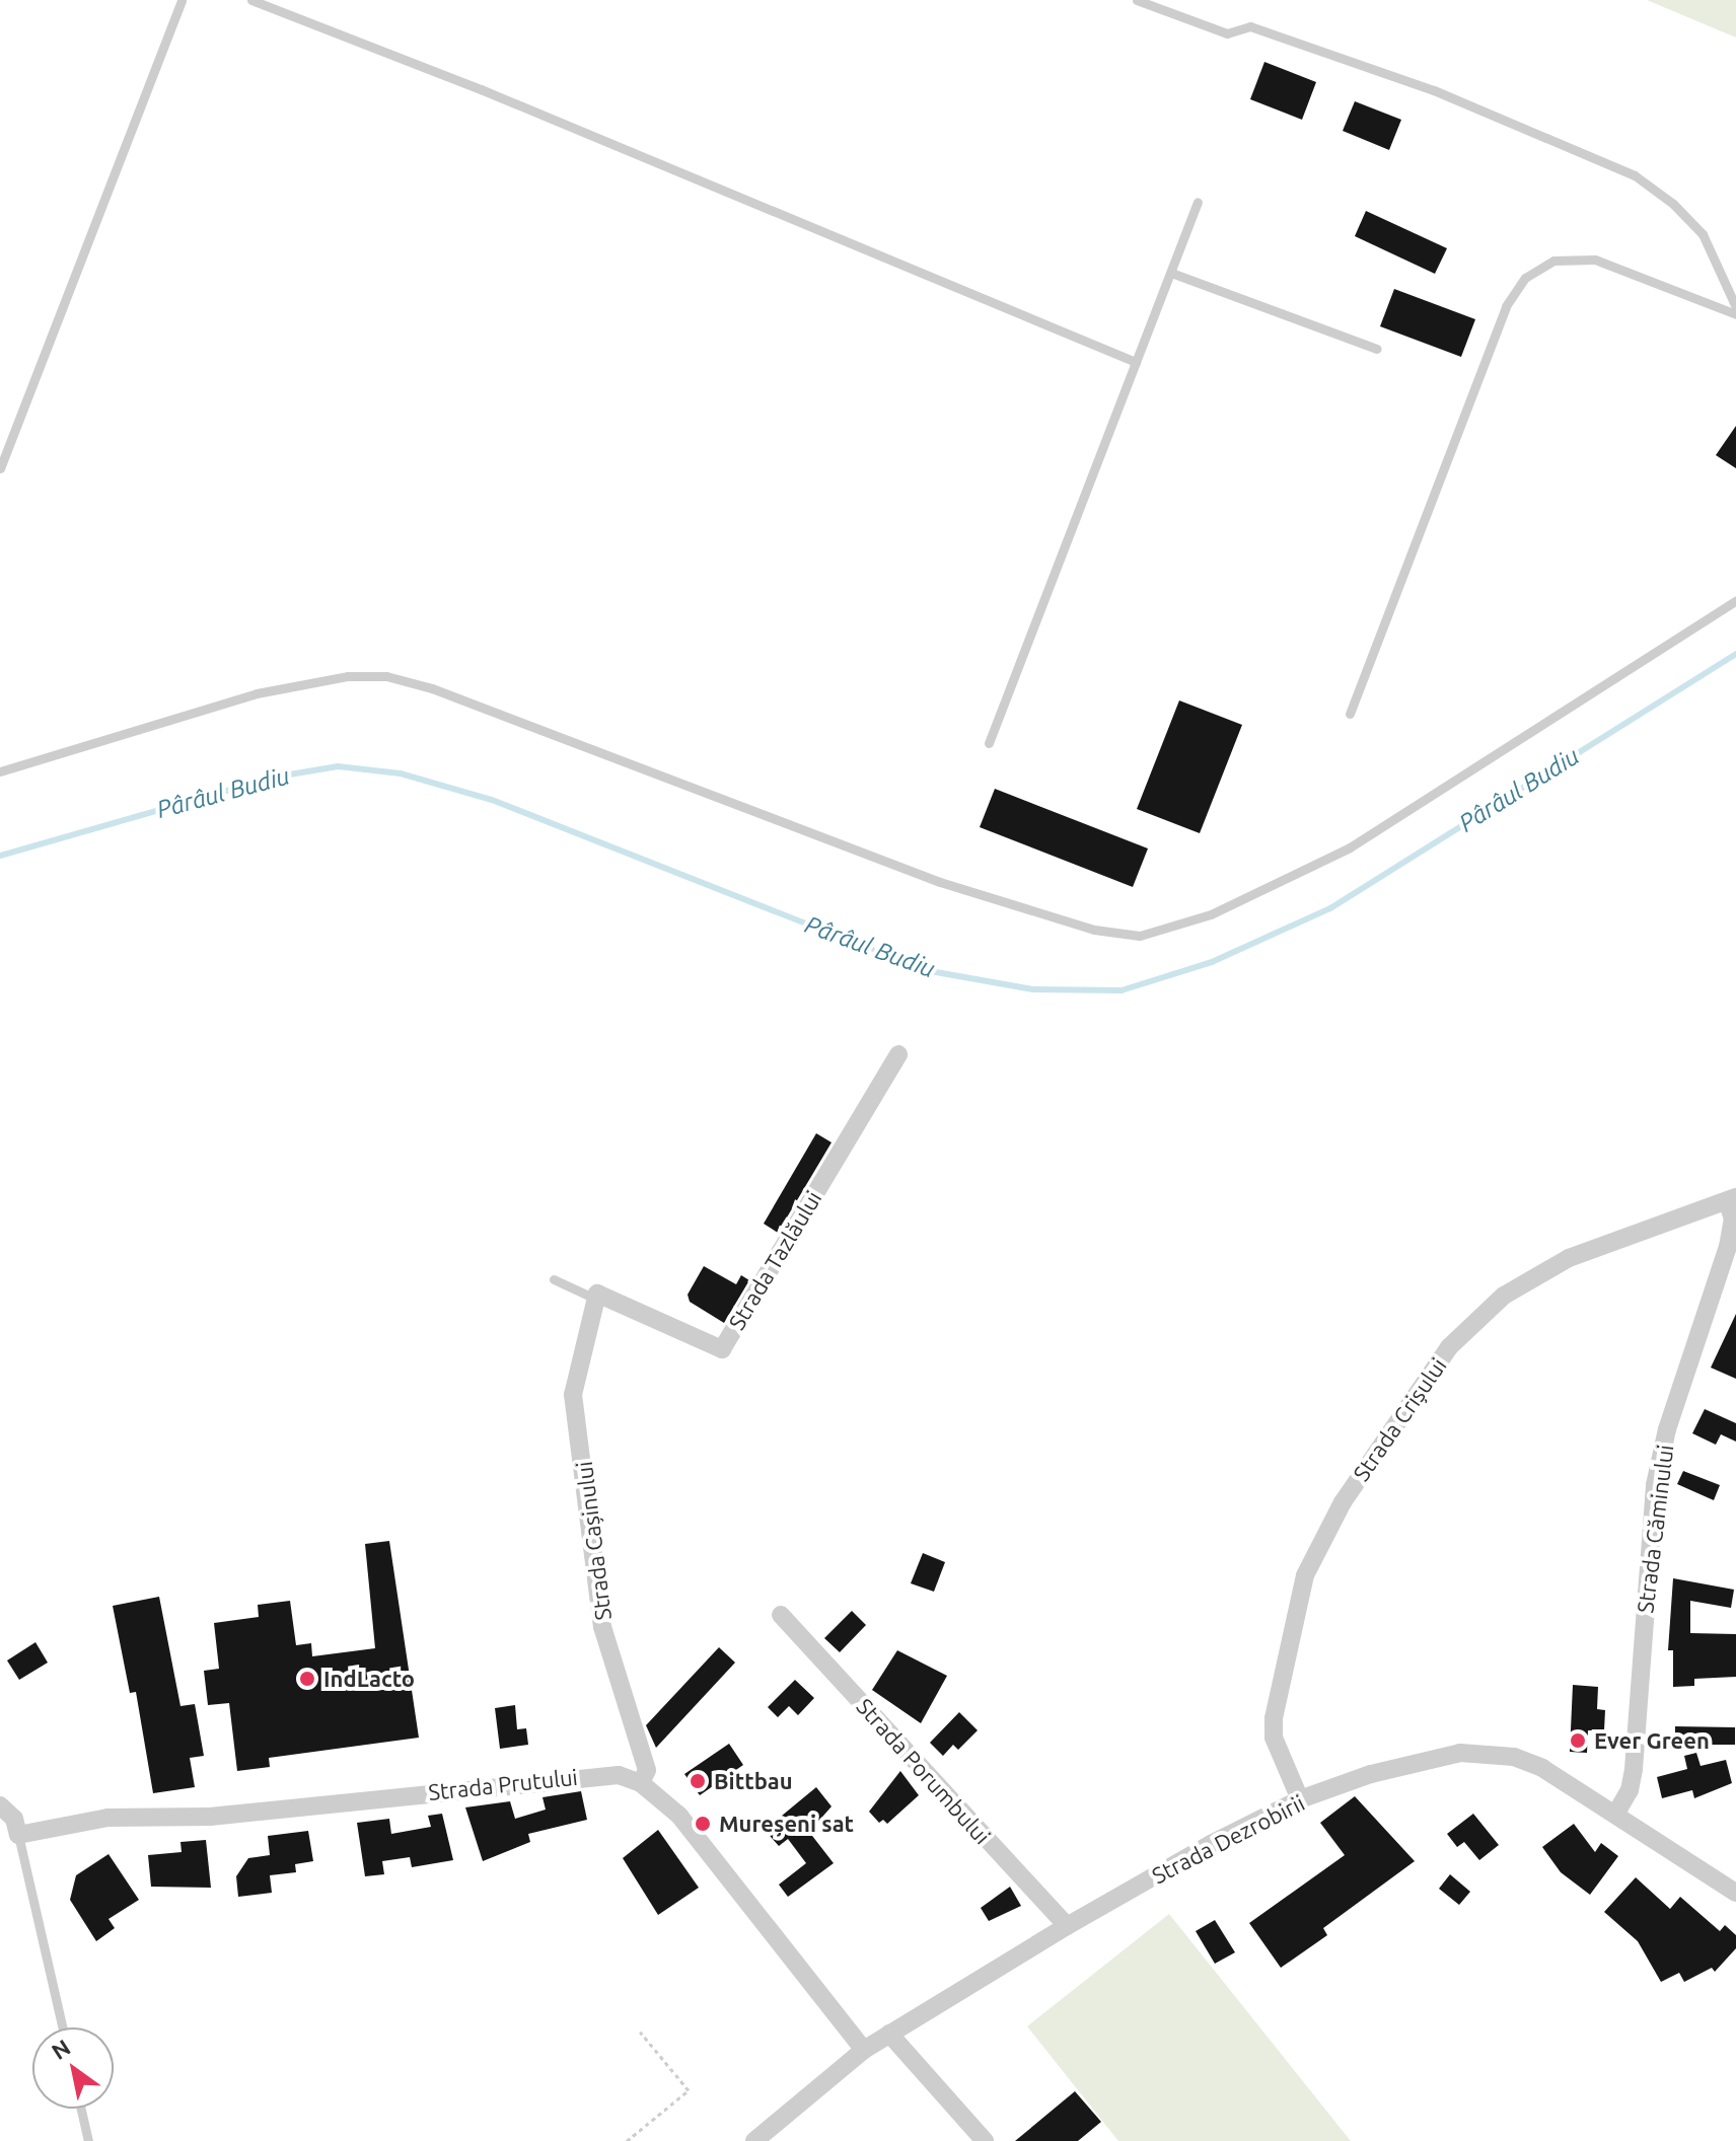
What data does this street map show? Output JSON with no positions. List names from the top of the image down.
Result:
{
  "streets": {
    "street": [
      "Strada Tazlăului",
      "Strada Crișului",
      "Strada Căminului",
      "Strada Cașinului",
      "Strada Porumbului",
      "Strada Prutului",
      "Strada Dezrobirii"
    ]
  },
  "crossings": [
    ["Strada Tazlăului", "Strada Cașinului"],
    ["Strada Crișului", "Strada Căminului"],
    ["Strada Crișului", "Strada Dezrobirii"],
    ["Strada Căminului", "Strada Dezrobirii"],
    ["Strada Cașinului", "Strada Prutului"],
    ["Strada Porumbului", "Strada Dezrobirii"],
    ["Strada Prutului", "Strada Dezrobirii"]
  ],
  "water": ["Pârâul Budiu"],
  "places": [
    "IndLacto",
    "Ever Green",
    "Bittbau",
    "Mureșeni sat"
  ],
  "north": "top left"
}
